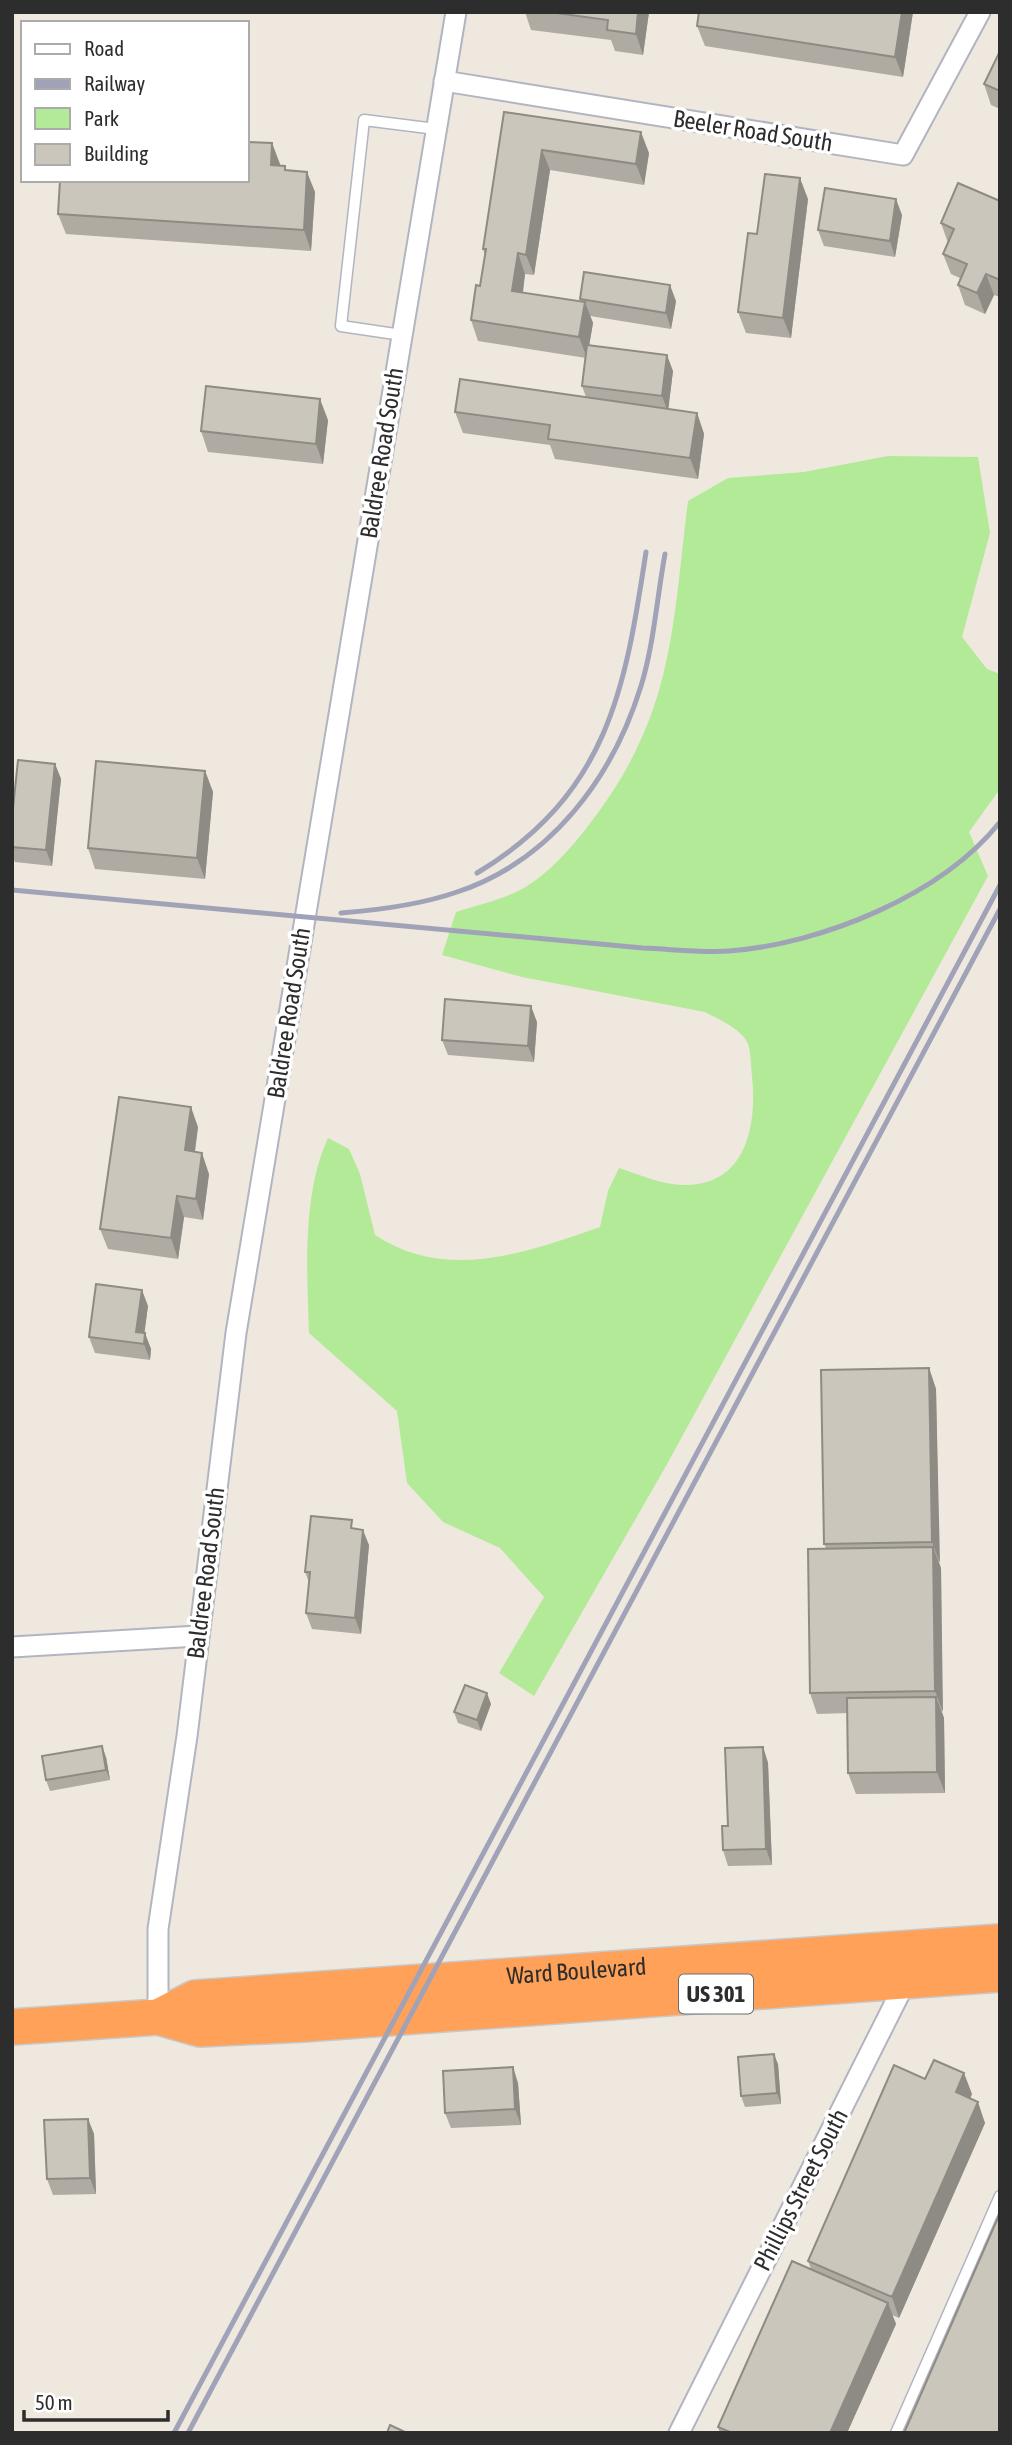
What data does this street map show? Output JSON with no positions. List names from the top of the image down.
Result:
{
  "streets": {
    "highway": ["Ward Boulevard", "US 301"],
    "street": ["Beeler Road South", "Baldree Road South", "Phillips Street South"]
  },
  "crossings": [
    ["Beeler Road South", "Baldree Road South"],
    ["Baldree Road South", "Ward Boulevard"],
    ["Ward Boulevard", "Phillips Street South"]
  ],
  "legend": [
    "Road",
    "Railway",
    "Park",
    "Building"
  ],
  "scale_bar": "50 m"
}
